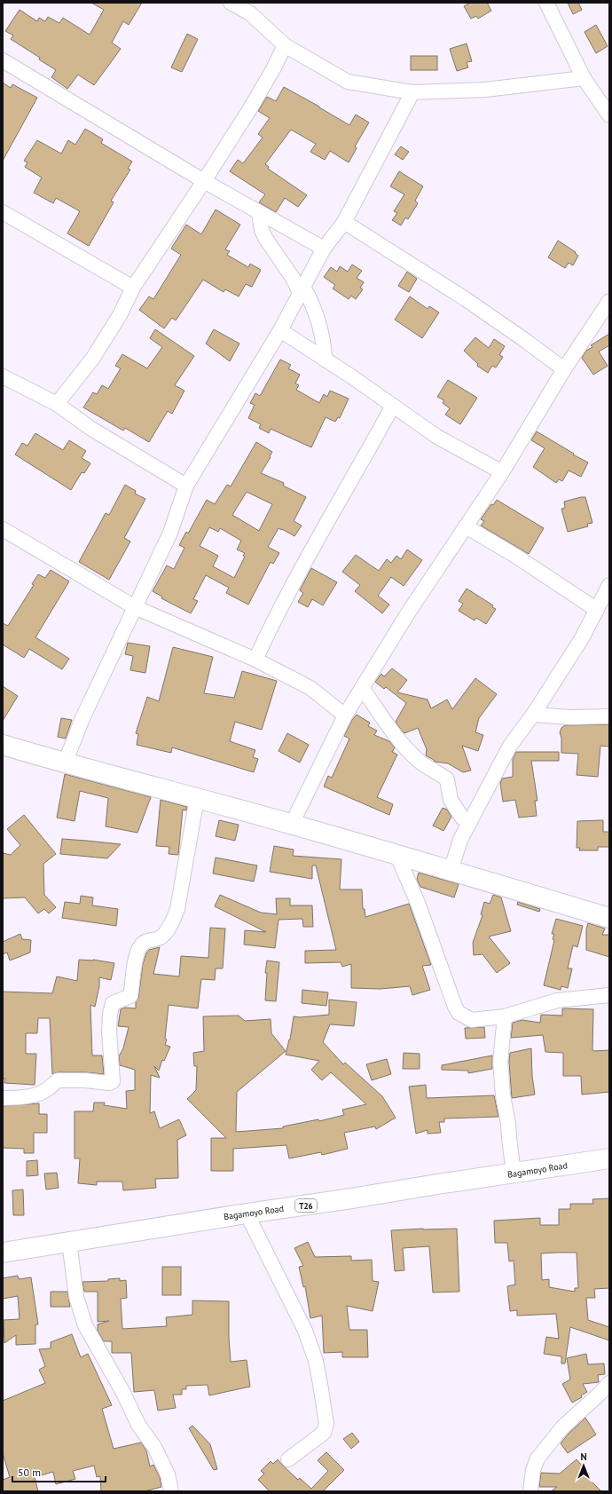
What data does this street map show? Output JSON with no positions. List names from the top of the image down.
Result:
{
  "streets": {
    "main road": ["Bagamoyo Road", "T26"]
  },
  "scale_bar": "50 m",
  "north": "top"
}
